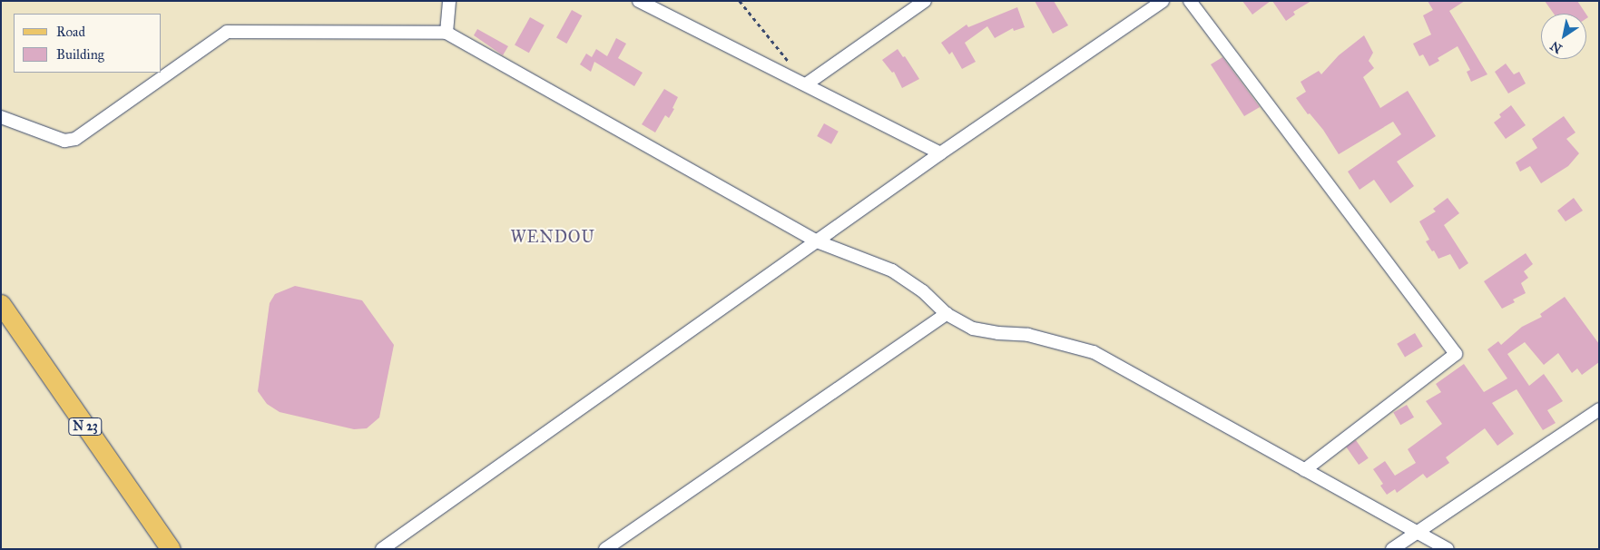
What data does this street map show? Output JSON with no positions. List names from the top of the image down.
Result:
{
  "streets": {
    "main road": ["N 23"]
  },
  "districts": ["WENDOU"],
  "legend": ["Road", "Building"],
  "north": "bottom left"
}
